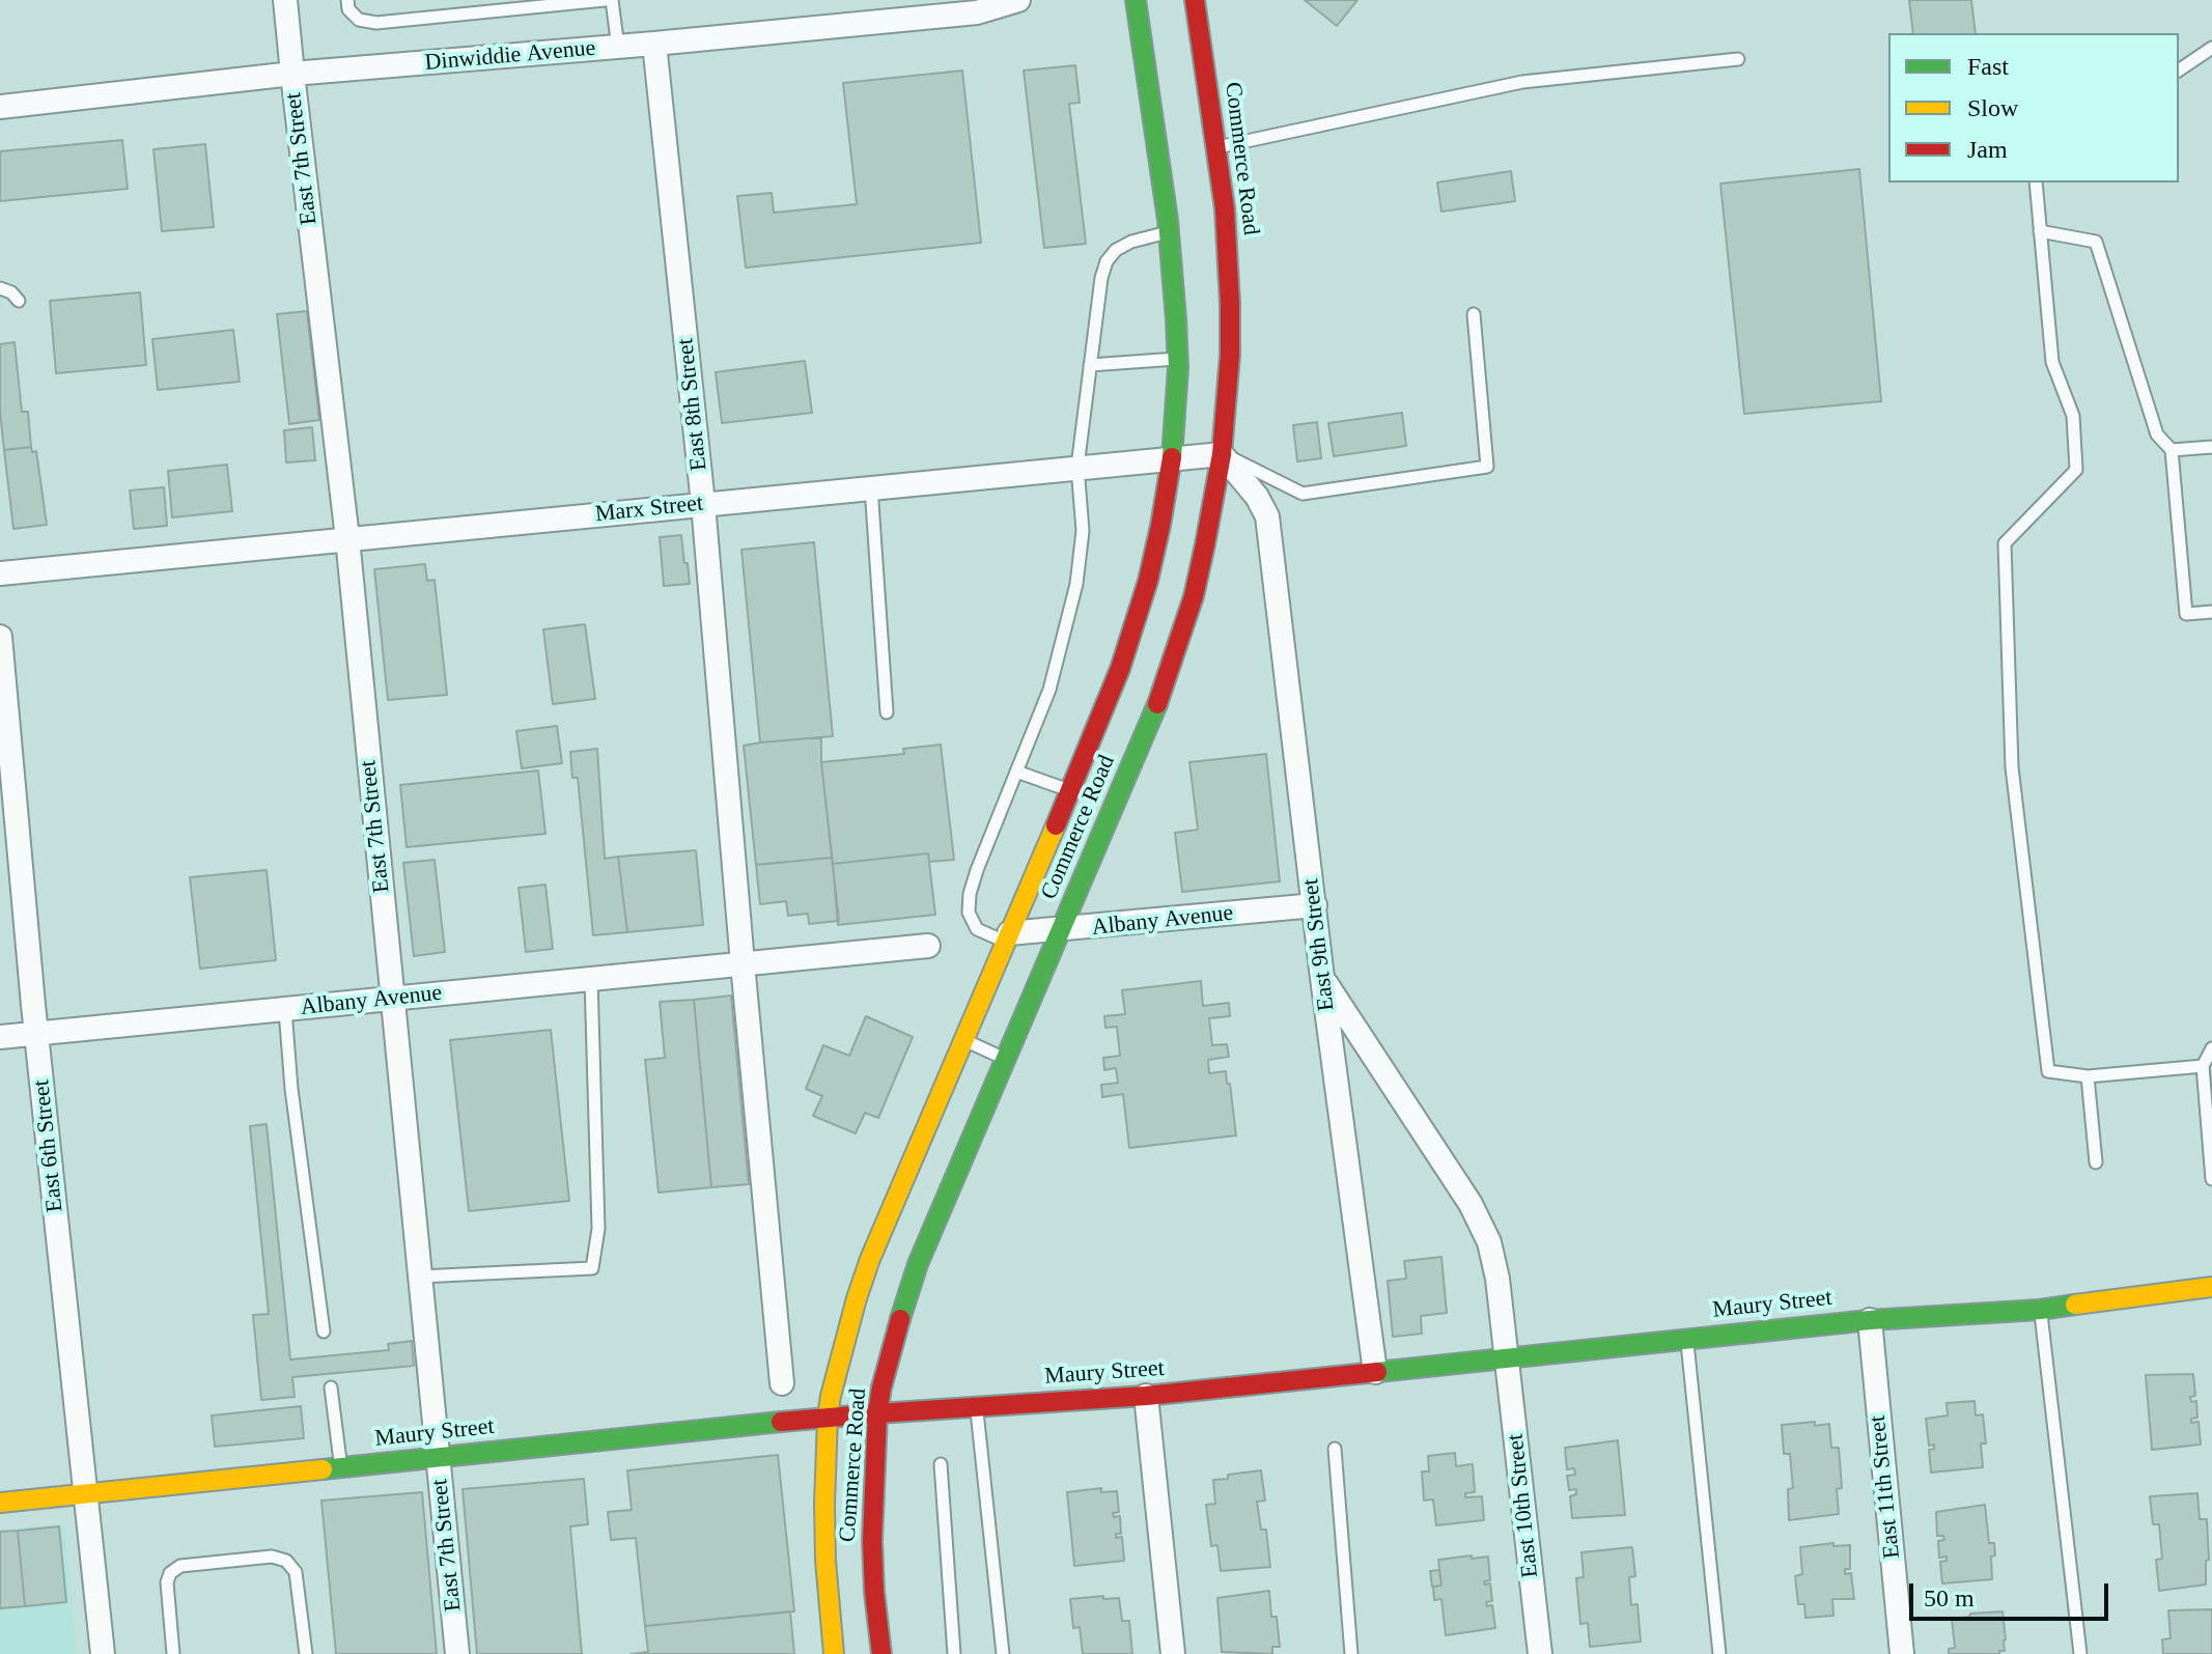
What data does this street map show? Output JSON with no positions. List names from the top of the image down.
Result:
{
  "streets": {
    "main road": ["Commerce Road", "Maury Street"],
    "street": [
      "Dinwiddie Avenue",
      "East 7th Street",
      "East 8th Street",
      "Marx Street",
      "Albany Avenue",
      "East 9th Street",
      "East 6th Street",
      "East 11th Street",
      "East 10th Street"
    ]
  },
  "crossings": [
    ["Dinwiddie Avenue", "East 7th Street"],
    ["Dinwiddie Avenue", "East 8th Street"],
    ["East 7th Street", "Marx Street"],
    ["East 7th Street", "Albany Avenue"],
    ["East 7th Street", "Maury Street"],
    ["Commerce Road", "Marx Street"],
    ["Commerce Road", "Albany Avenue"],
    ["Commerce Road", "East 9th Street"],
    ["Commerce Road", "Maury Street"],
    ["East 8th Street", "Marx Street"],
    ["East 8th Street", "Albany Avenue"],
    ["Marx Street", "East 9th Street"],
    ["Albany Avenue", "East 9th Street"],
    ["Albany Avenue", "East 6th Street"],
    ["East 9th Street", "Maury Street"],
    ["East 9th Street", "East 10th Street"],
    ["East 6th Street", "Maury Street"],
    ["Maury Street", "East 11th Street"],
    ["Maury Street", "East 10th Street"]
  ],
  "legend": ["Fast", "Slow", "Jam"],
  "scale_bar": "50 m"
}
